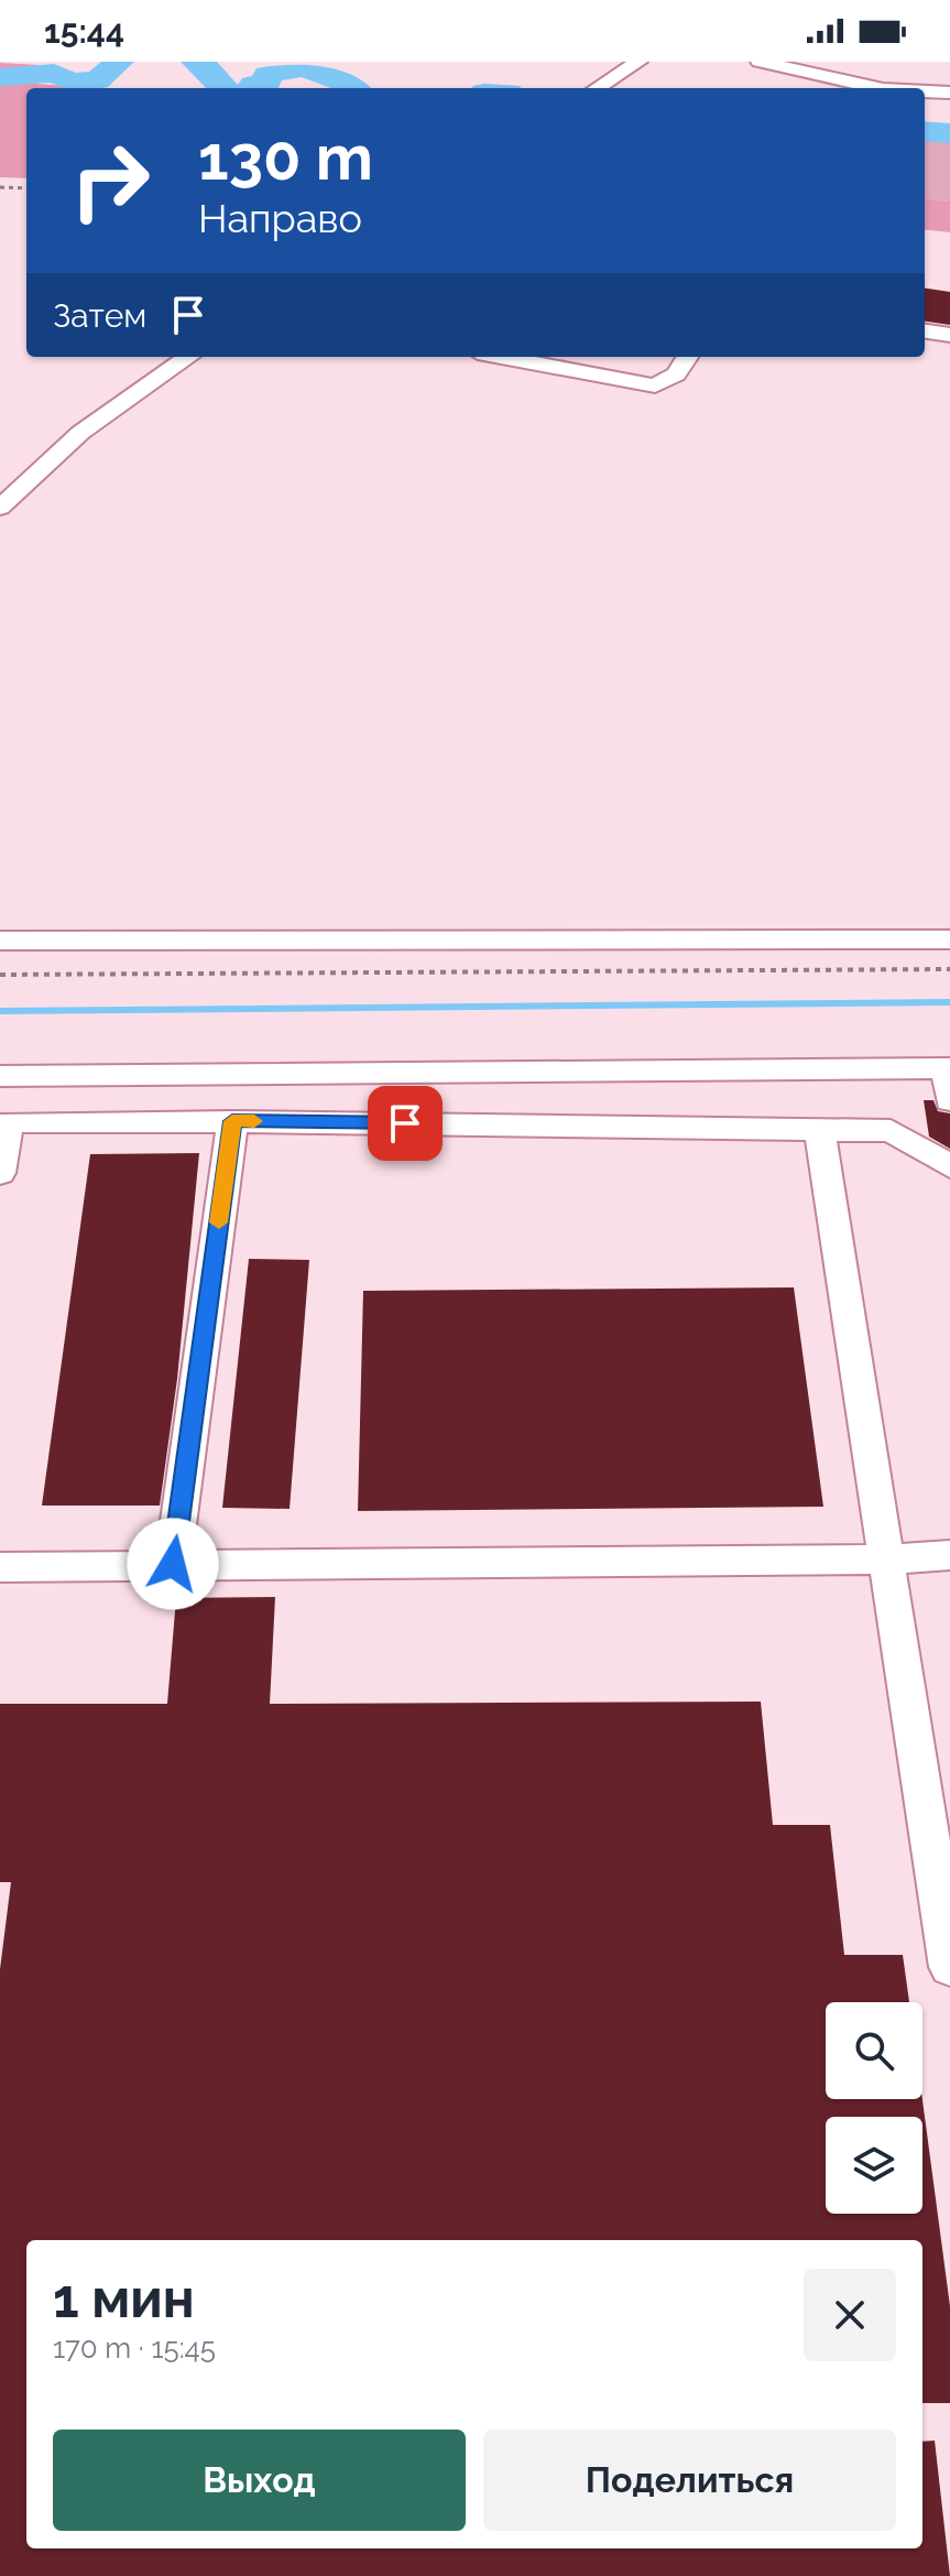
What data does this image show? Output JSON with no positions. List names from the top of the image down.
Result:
{
  "page": {
    "status": "15:44",
    "turn": ["130 m", "Направо"],
    "then": "Затем",
    "heading": ["1 мин", "170 m · 15:45"],
    "buttons": ["Выход", "Поделиться"]
  }
}
